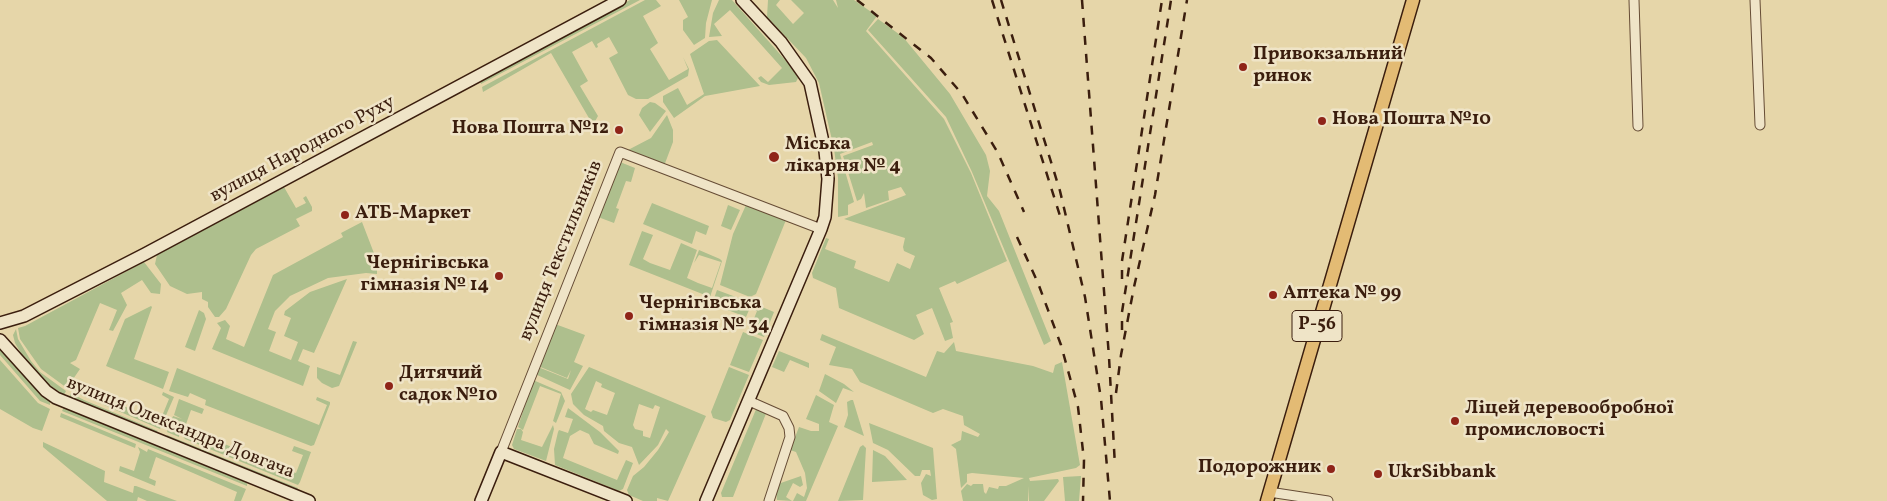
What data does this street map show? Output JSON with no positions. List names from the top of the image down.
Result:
{
  "streets": {
    "main road": ["Р-56"],
    "street": ["вулиця Народного Руху", "вулиця Текстильників", "вулиця Олександра Довгача"]
  },
  "places": [
    "Привокзальний ринок",
    "Нова Пошта №10",
    "Нова Пошта №12",
    "Міська лікарня № 4",
    "АТБ-Маркет",
    "Чернігівська гімназія № 14",
    "Аптека № 99",
    "Чернігівська гімназія № 34",
    "Дитячий садок №10",
    "Ліцей деревообробної промисловості",
    "Подорожник",
    "UkrSibbank"
  ]
}
